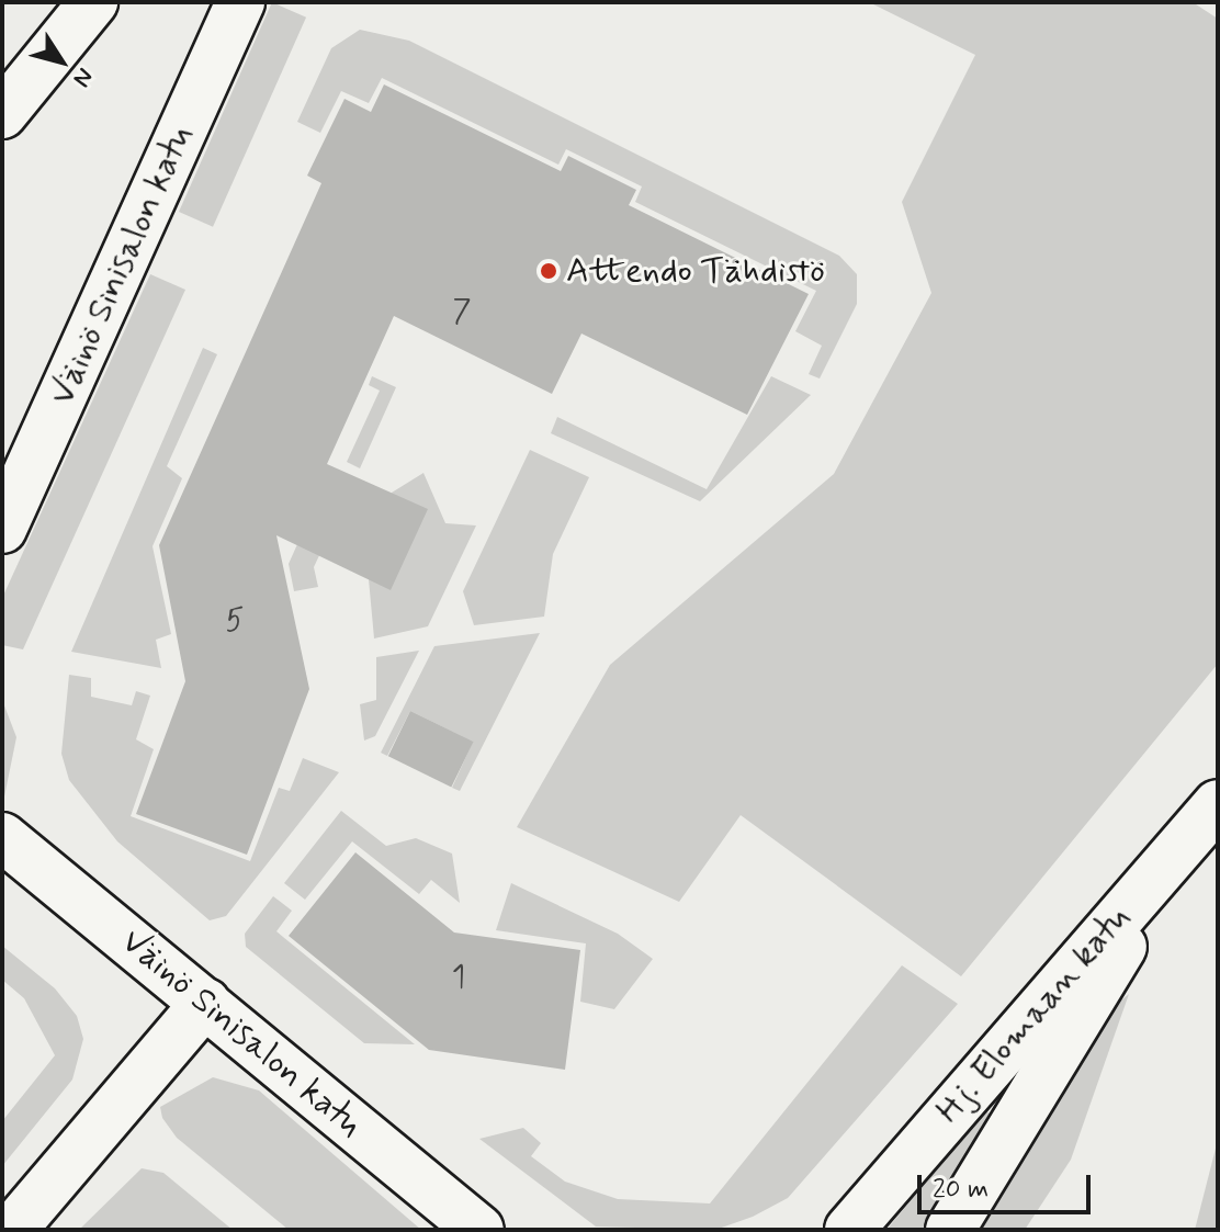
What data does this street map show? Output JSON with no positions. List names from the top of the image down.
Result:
{
  "streets": {
    "street": ["Väinö Sinisalon katu", "Hj. Elomaan katu"]
  },
  "places": ["Attendo Tähdistö"],
  "house_numbers": ["7", "5", "1"],
  "scale_bar": "20 m",
  "north": "bottom right"
}
